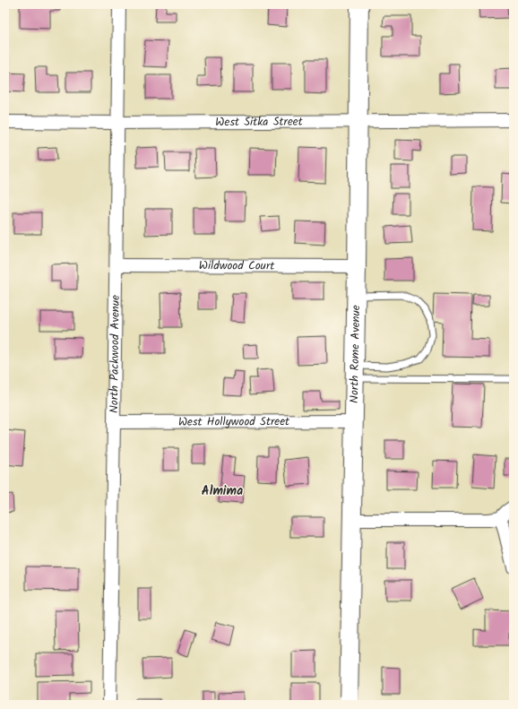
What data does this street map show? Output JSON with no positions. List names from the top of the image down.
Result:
{
  "streets": {
    "street": [
      "West Sitka Street",
      "Wildwood Court",
      "North Packwood Avenue",
      "North Rome Avenue",
      "West Hollywood Street"
    ]
  },
  "crossings": [
    ["West Sitka Street", "North Packwood Avenue"],
    ["West Sitka Street", "North Rome Avenue"],
    ["Wildwood Court", "North Packwood Avenue"],
    ["Wildwood Court", "North Rome Avenue"],
    ["North Packwood Avenue", "West Hollywood Street"],
    ["North Rome Avenue", "West Hollywood Street"]
  ],
  "districts": ["Almima"]
}
